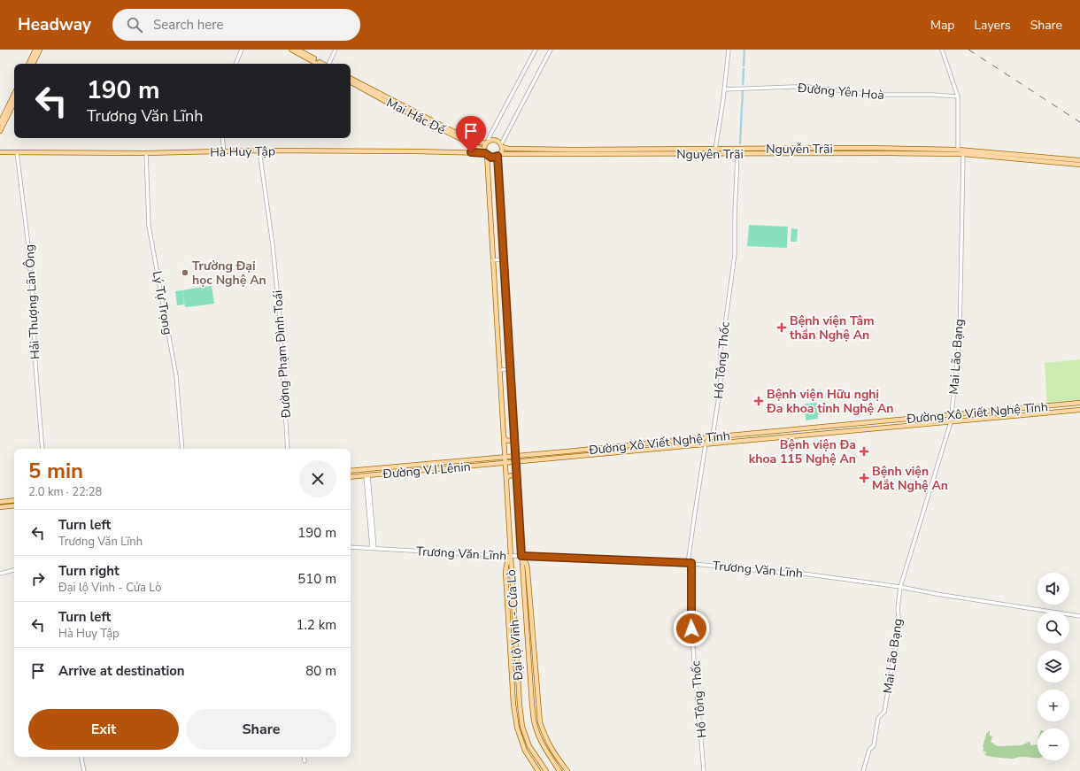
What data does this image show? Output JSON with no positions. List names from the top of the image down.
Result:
{
  "streets": {
    "main road": [
      "Mai Hắc Đế",
      "Nguyễn Trãi",
      "Hà Huy Tập",
      "Nguyên Trãi",
      "Đường Xô Viết Nghệ Tĩnh",
      "Đường V.I Lênin",
      "Đại lộ Vinh - Cửa Lò"
    ],
    "street": [
      "Đường Yên Hoà",
      "Hải Thượng Lãn Ông",
      "Lý Tự Trọng",
      "Đường Phạm Đình Toái",
      "Mai Lão Bạng",
      "Hồ Tông Thốc",
      "Trương Văn Lĩnh"
    ]
  },
  "crossings": [
    ["Mai Hắc Đế", "Hà Huy Tập"],
    ["Mai Hắc Đế", "Nguyên Trãi"],
    ["Mai Hắc Đế", "Đại lộ Vinh - Cửa Lò"],
    ["Nguyễn Trãi", "Nguyên Trãi"],
    ["Hà Huy Tập", "Nguyên Trãi"],
    ["Hà Huy Tập", "Hải Thượng Lãn Ông"],
    ["Hà Huy Tập", "Lý Tự Trọng"],
    ["Hà Huy Tập", "Đường Phạm Đình Toái"],
    ["Hà Huy Tập", "Đại lộ Vinh - Cửa Lò"],
    ["Nguyên Trãi", "Mai Lão Bạng"],
    ["Nguyên Trãi", "Hồ Tông Thốc"],
    ["Nguyên Trãi", "Đại lộ Vinh - Cửa Lò"],
    ["Mai Lão Bạng", "Đường Xô Viết Nghệ Tĩnh"],
    ["Mai Lão Bạng", "Trương Văn Lĩnh"],
    ["Hồ Tông Thốc", "Đường Xô Viết Nghệ Tĩnh"],
    ["Hồ Tông Thốc", "Trương Văn Lĩnh"],
    ["Đường Xô Viết Nghệ Tĩnh", "Đường V.I Lênin"],
    ["Đường Xô Viết Nghệ Tĩnh", "Đại lộ Vinh - Cửa Lò"],
    ["Đường V.I Lênin", "Đại lộ Vinh - Cửa Lò"],
    ["Trương Văn Lĩnh", "Đại lộ Vinh - Cửa Lò"]
  ],
  "places": {
    "other": ["Trường Đại học Nghệ An"],
    "health": [
      "Bệnh viện Tâm thần Nghệ An",
      "Bệnh viện Hữu nghị Đa khoa tỉnh Nghệ An",
      "Bệnh viện Đa khoa 115 Nghệ An",
      "Bệnh viện Mắt Nghệ An"
    ]
  },
  "page": {
    "header": "Headway",
    "search": "Search here",
    "nav": ["Map", "Layers", "Share"],
    "turn": ["190 m", "Trương Văn Lĩnh"],
    "heading": ["5 min", "2.0 km · 22:28"],
    "list": [
      {
        "name": "Turn left",
        "note": "Trương Văn Lĩnh",
        "value": "190 m"
      },
      {
        "name": "Turn right",
        "note": "Đại lộ Vinh - Cửa Lò",
        "value": "510 m"
      },
      {
        "name": "Turn left",
        "note": "Hà Huy Tập",
        "value": "1.2 km"
      },
      {
        "name": "Arrive at destination",
        "value": "80 m"
      }
    ],
    "map_buttons": ["+", "−"],
    "buttons": ["Exit", "Share"]
  }
}
